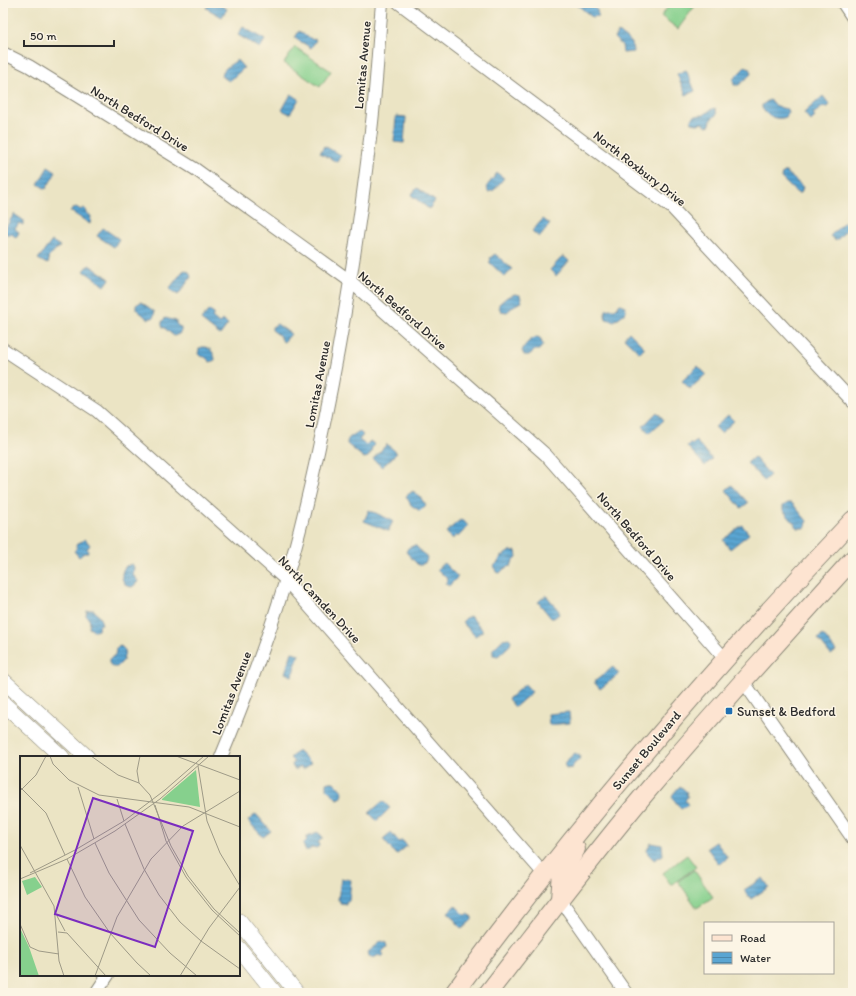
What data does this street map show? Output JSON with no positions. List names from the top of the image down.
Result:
{
  "streets": {
    "main road": ["Sunset Boulevard"],
    "street": [
      "Lomitas Avenue",
      "North Bedford Drive",
      "North Roxbury Drive",
      "North Camden Drive"
    ]
  },
  "crossings": [
    ["Lomitas Avenue", "North Bedford Drive"],
    ["Lomitas Avenue", "North Camden Drive"],
    ["North Bedford Drive", "Sunset Boulevard"],
    ["North Camden Drive", "Sunset Boulevard"]
  ],
  "places": {
    "transit": ["Sunset & Bedford"]
  },
  "legend": ["Road", "Water"],
  "scale_bar": "50 m"
}
